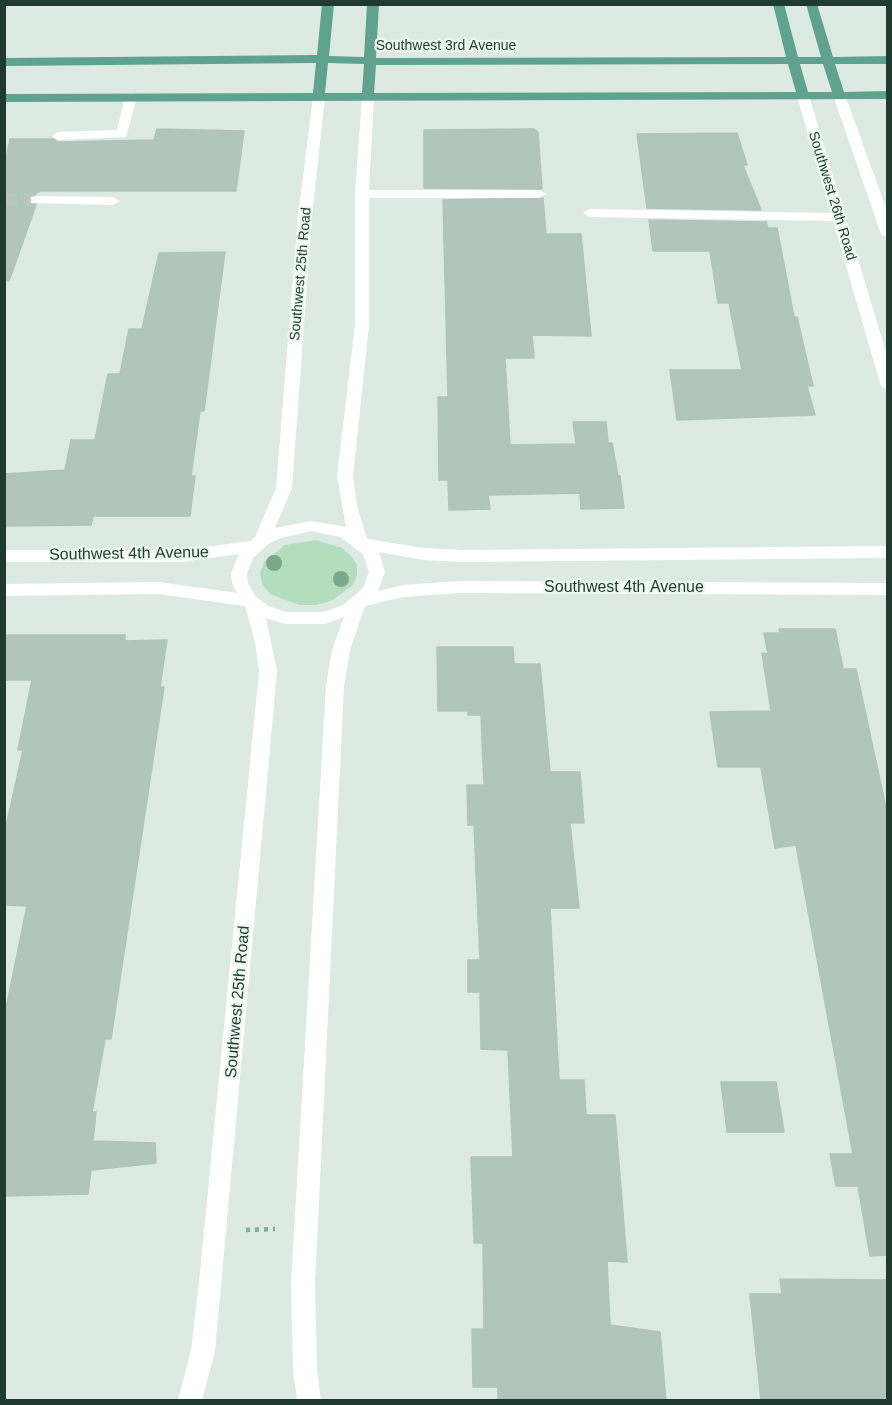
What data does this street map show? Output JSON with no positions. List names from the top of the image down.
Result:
{
  "streets": {
    "main road": ["Southwest 3rd Avenue", "Southwest 26th Road", "Southwest 25th Road"],
    "street": ["Southwest 4th Avenue"]
  },
  "crossings": [
    ["Southwest 3rd Avenue", "Southwest 26th Road"],
    ["Southwest 3rd Avenue", "Southwest 25th Road"],
    ["Southwest 25th Road", "Southwest 4th Avenue"]
  ]
}
